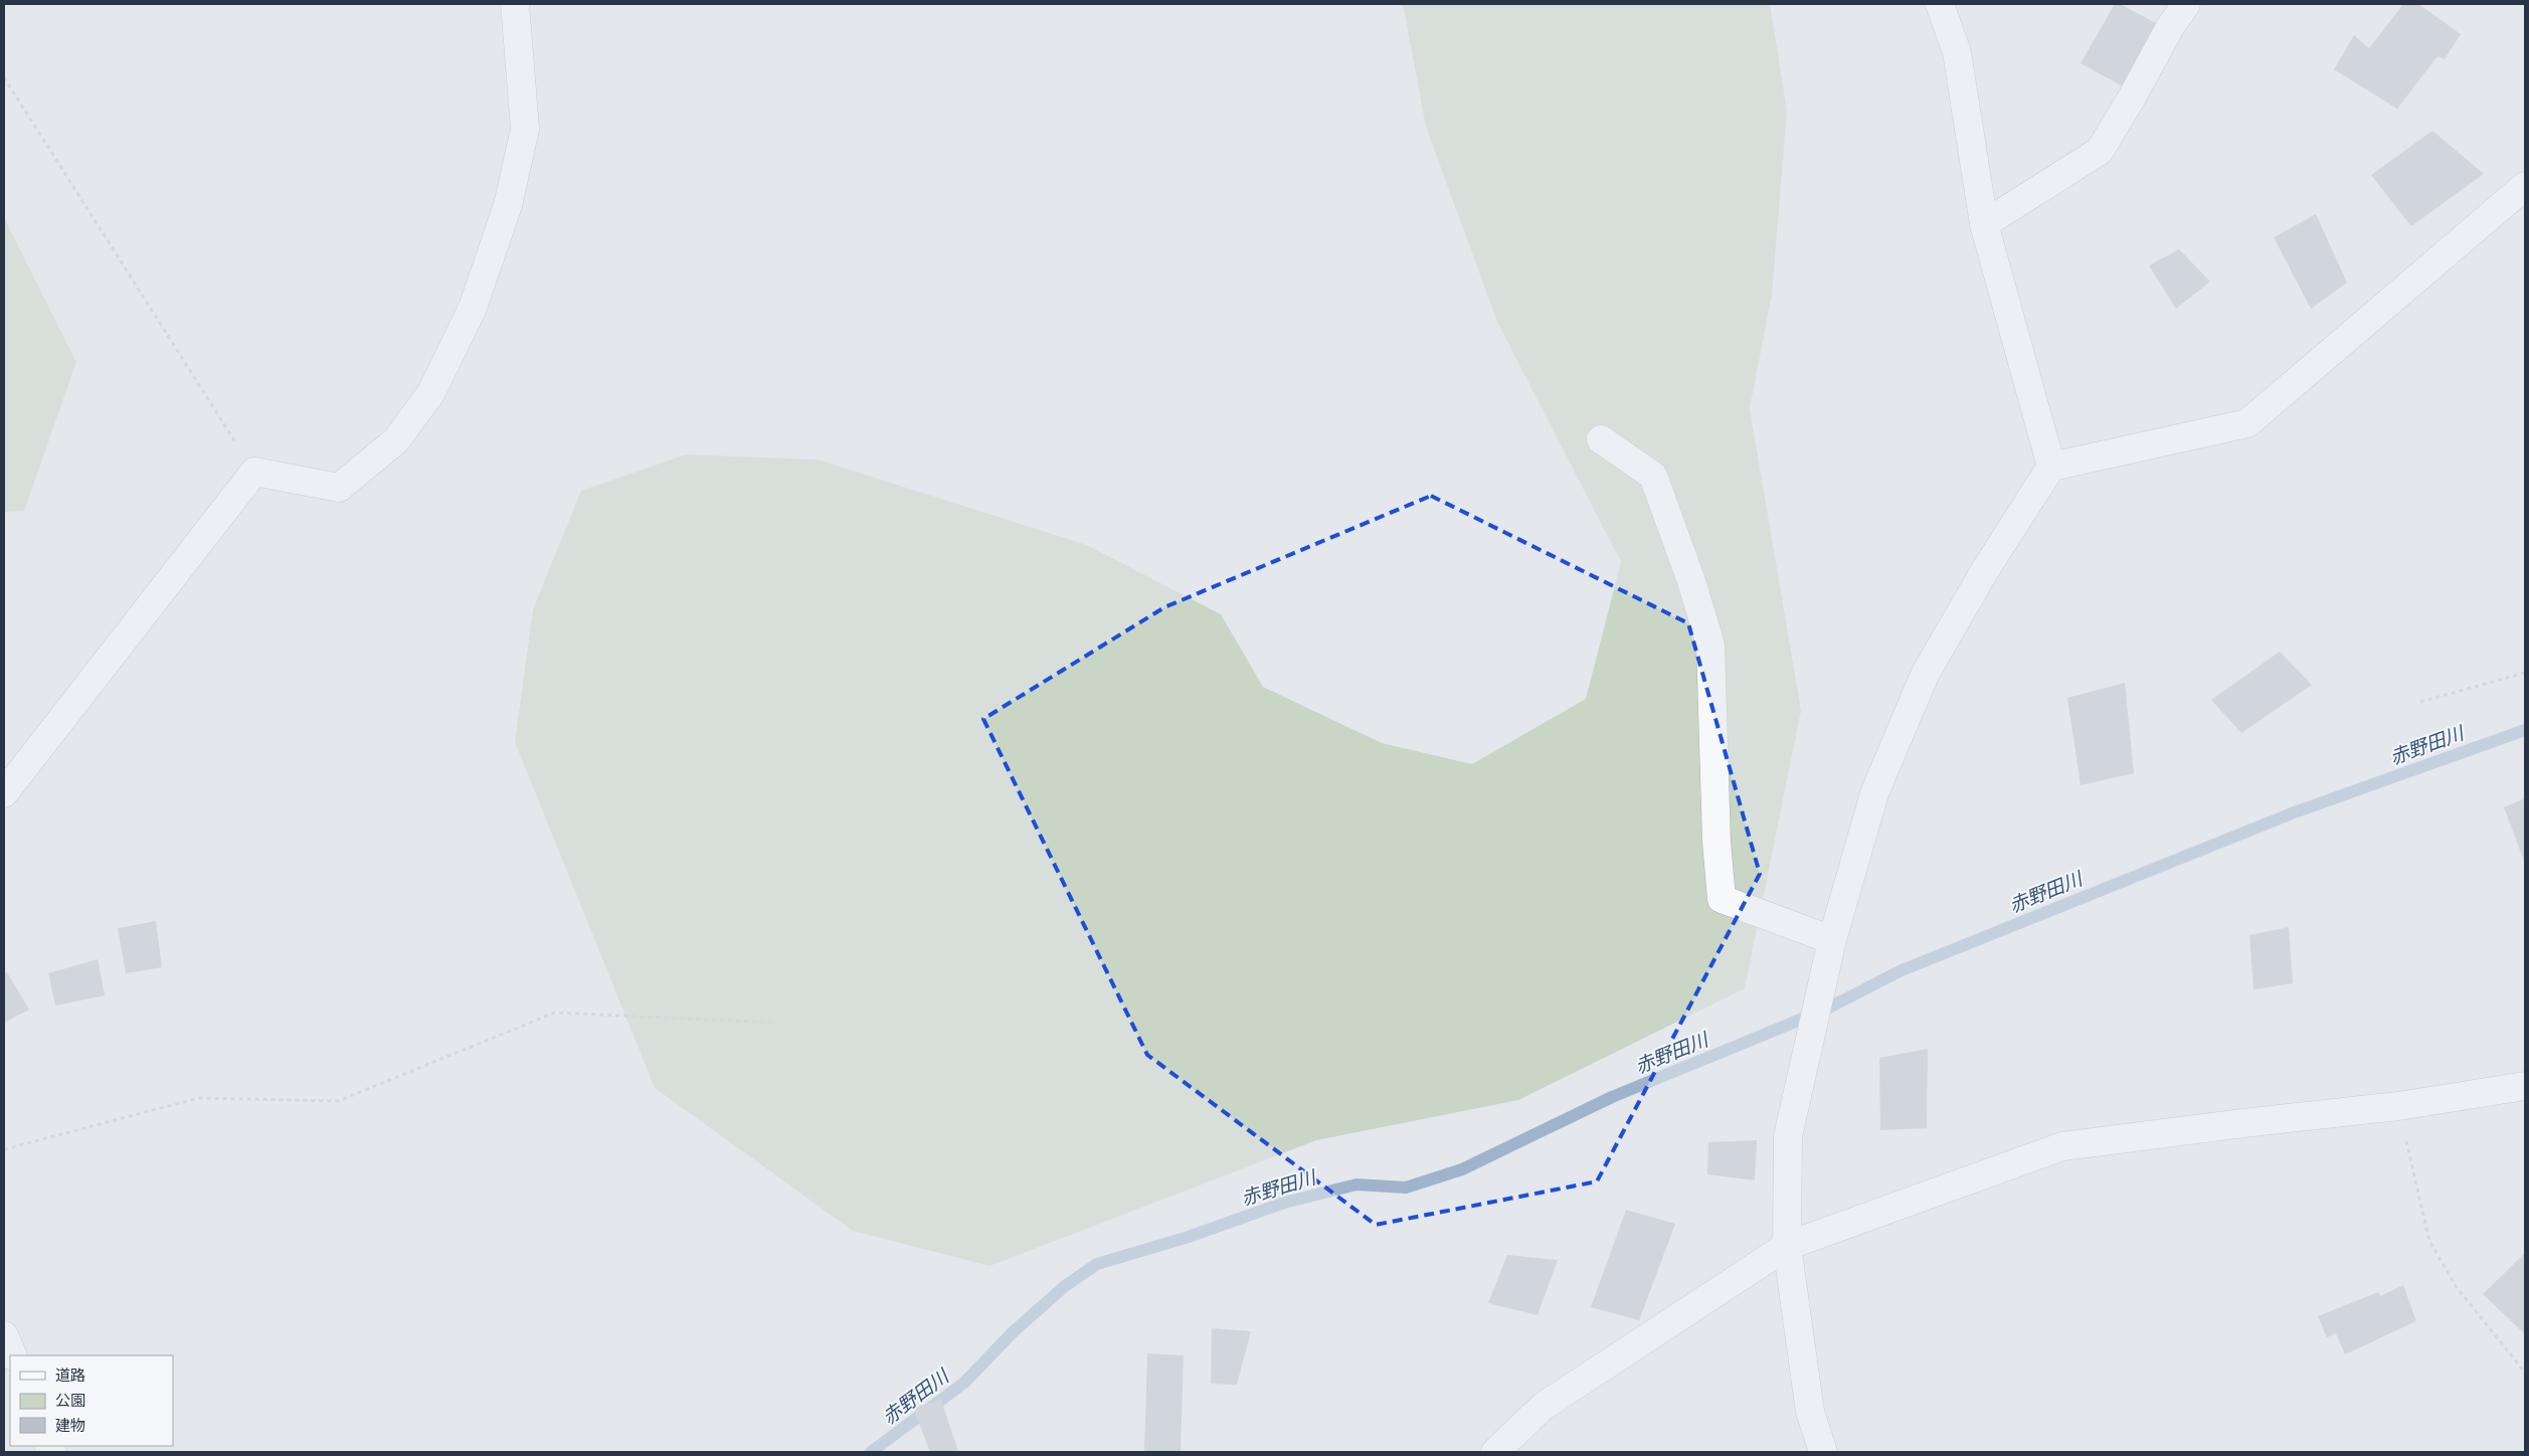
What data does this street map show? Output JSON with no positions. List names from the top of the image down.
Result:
{
  "water": ["赤野田川"],
  "legend": ["道路", "公園", "建物"]
}
